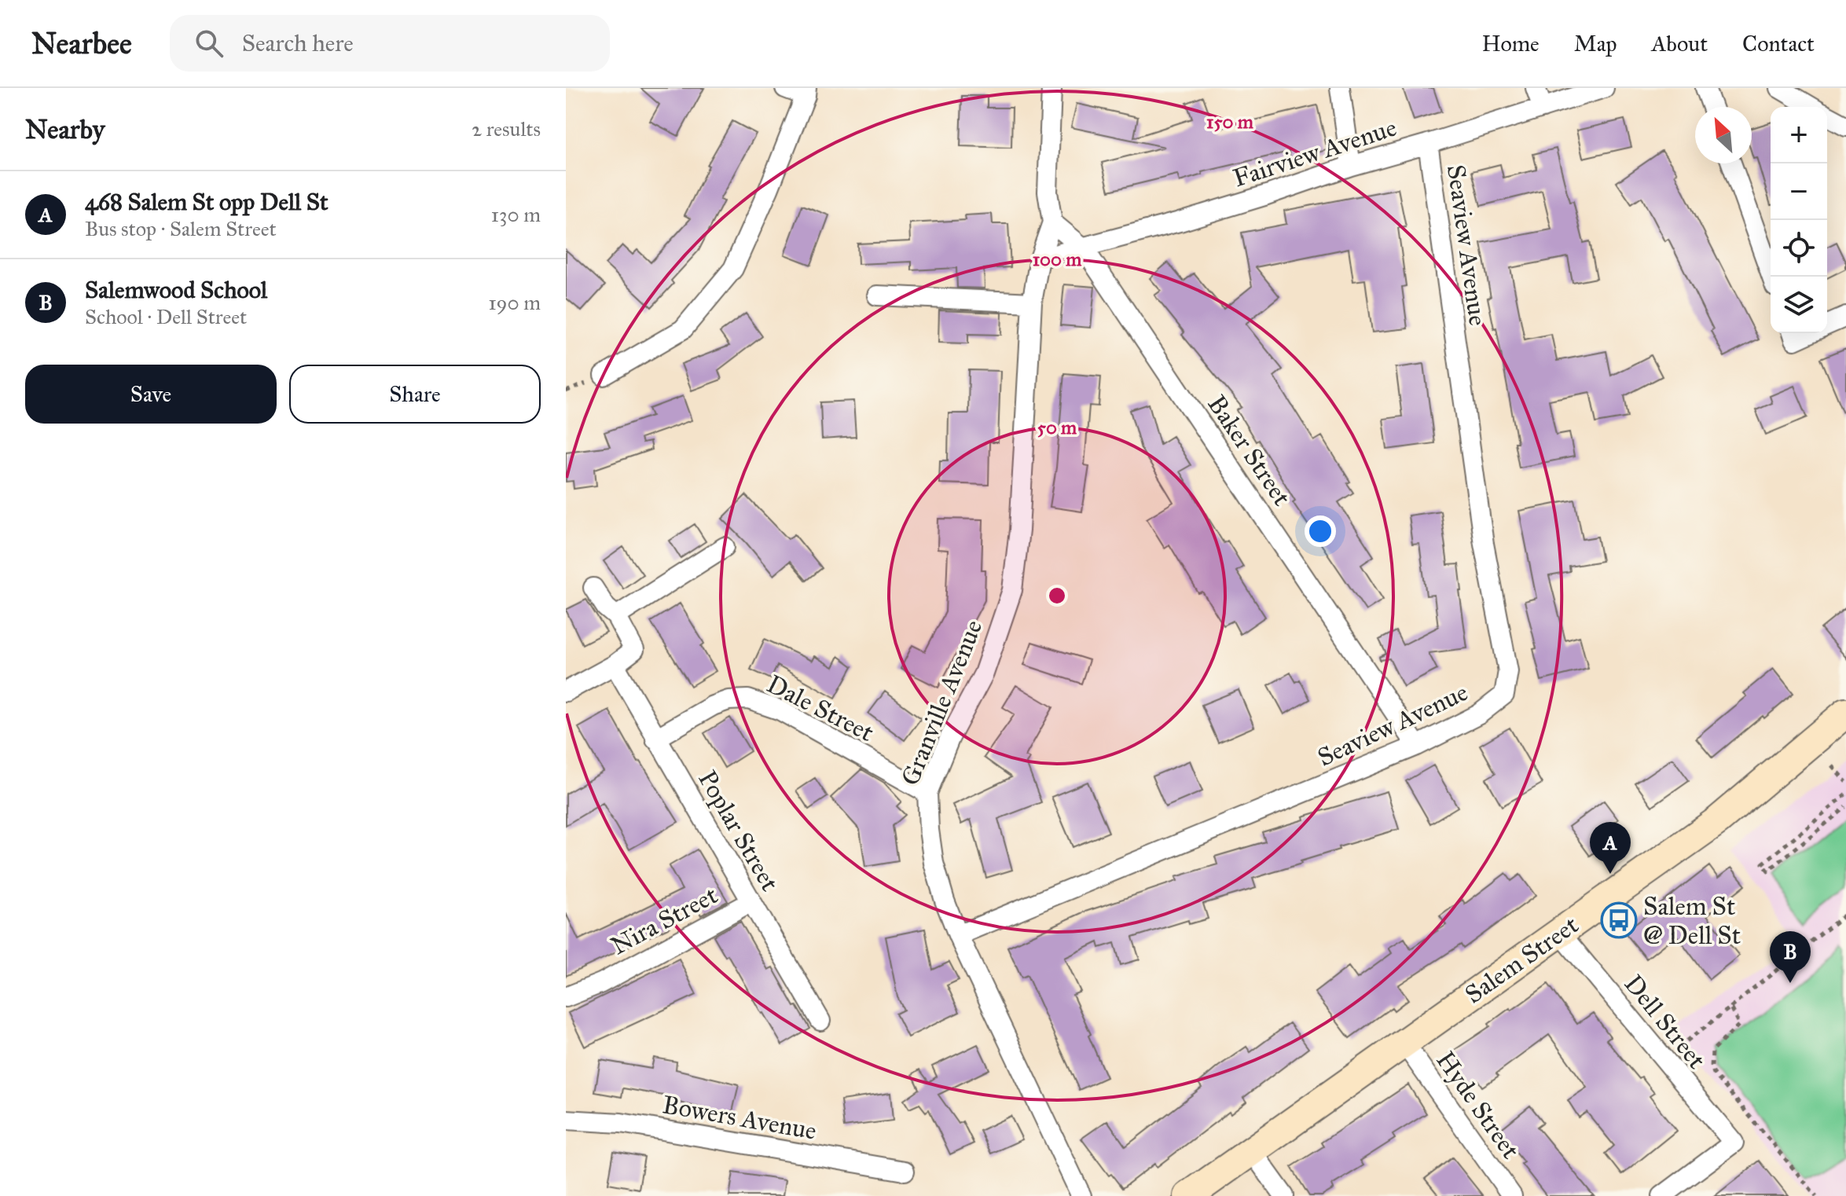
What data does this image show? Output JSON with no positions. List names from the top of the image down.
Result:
{
  "streets": {
    "main road": ["Salem Street"],
    "street": [
      "Fairview Avenue",
      "Seaview Avenue",
      "Baker Street",
      "Granville Avenue",
      "Dale Street",
      "Poplar Street",
      "Nira Street",
      "Dell Street",
      "Hyde Street",
      "Bowers Avenue"
    ]
  },
  "crossings": [
    ["Fairview Avenue", "Seaview Avenue"],
    ["Fairview Avenue", "Baker Street"],
    ["Fairview Avenue", "Granville Avenue"],
    ["Seaview Avenue", "Baker Street"],
    ["Seaview Avenue", "Granville Avenue"],
    ["Baker Street", "Granville Avenue"],
    ["Granville Avenue", "Dale Street"],
    ["Dale Street", "Poplar Street"],
    ["Poplar Street", "Nira Street"],
    ["Salem Street", "Dell Street"],
    ["Salem Street", "Hyde Street"]
  ],
  "places": {
    "bus stop": ["Salem St @ Dell St"]
  },
  "north": "top left",
  "page": {
    "header": "Nearbee",
    "search": "Search here",
    "nav": [
      "Home",
      "Map",
      "About",
      "Contact"
    ],
    "heading": ["Nearby", "2 results"],
    "map_buttons": ["+", "−"],
    "list": [
      {
        "mark": "A",
        "name": "468 Salem St opp Dell St",
        "note": "Bus stop · Salem Street",
        "value": "130 m"
      },
      {
        "mark": "B",
        "name": "Salemwood School",
        "note": "School · Dell Street",
        "value": "190 m"
      }
    ],
    "buttons": ["Save", "Share"],
    "pins": ["A", "B"]
  },
  "rings": ["150 m", "100 m", "50 m"]
}
